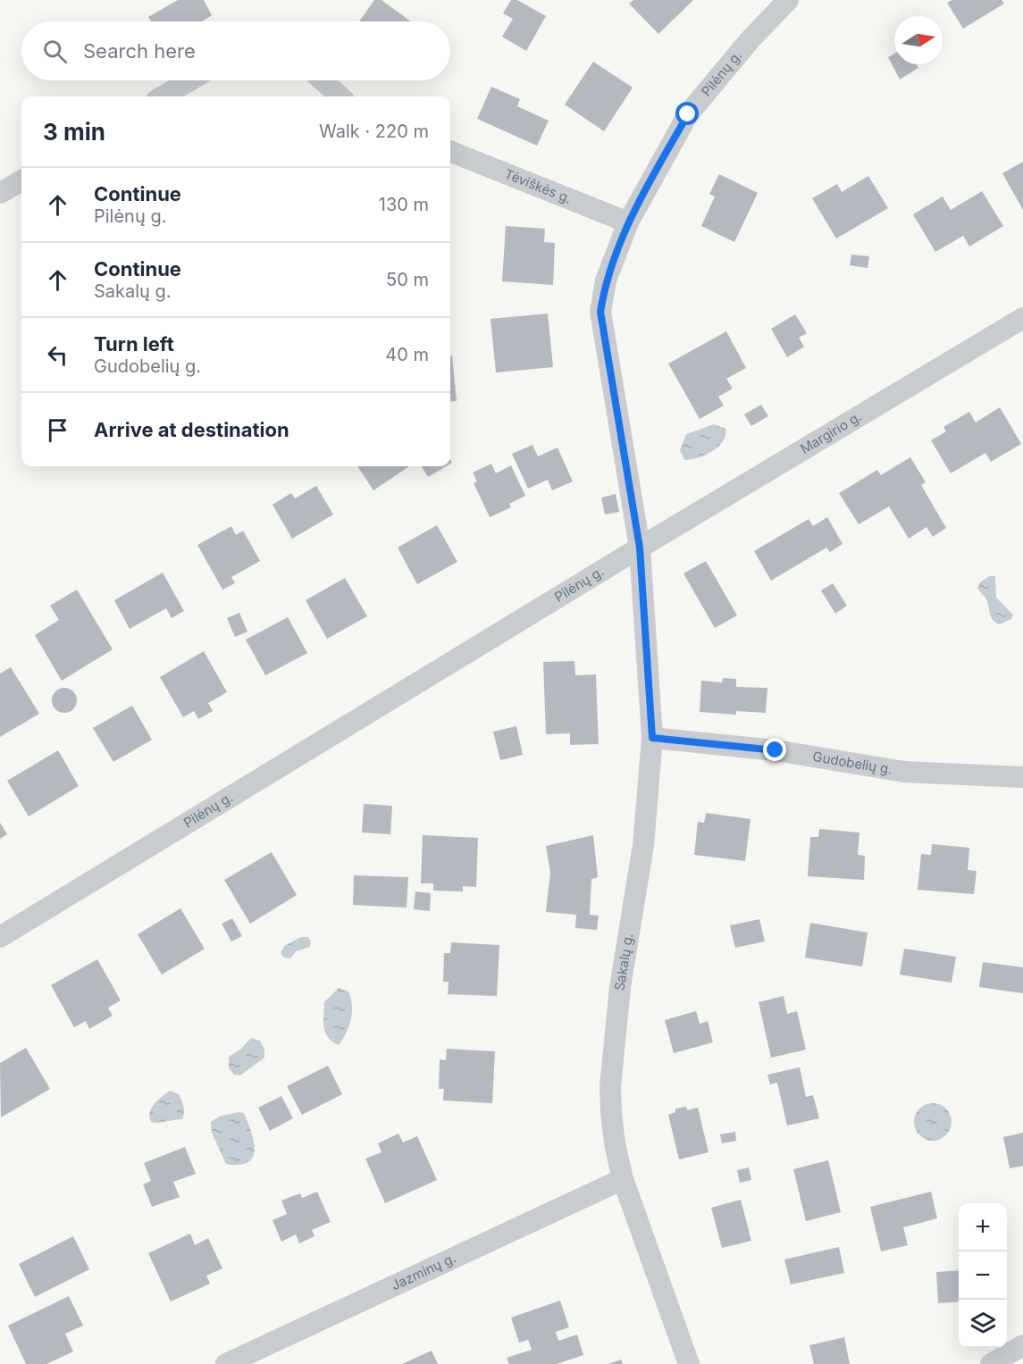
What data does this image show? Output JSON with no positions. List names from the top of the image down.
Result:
{
  "streets": {
    "street": [
      "Pilėnų g.",
      "Tėviškės g.",
      "Margirio g.",
      "Gudobelių g.",
      "Sakalų g.",
      "Jazminų g."
    ]
  },
  "crossings": [
    ["Pilėnų g.", "Tėviškės g."],
    ["Pilėnų g.", "Margirio g."],
    ["Pilėnų g.", "Sakalų g."],
    ["Margirio g.", "Sakalų g."],
    ["Gudobelių g.", "Sakalų g."],
    ["Sakalų g.", "Jazminų g."]
  ],
  "north": "right",
  "page": {
    "search": "Search here",
    "heading": ["3 min", "Walk · 220 m"],
    "list": [
      ["Continue", "Pilėnų g.", "130 m"],
      ["Continue", "Sakalų g.", "50 m"],
      ["Turn left", "Gudobelių g.", "40 m"],
      "Arrive at destination"
    ],
    "map_buttons": ["+", "−"]
  }
}
